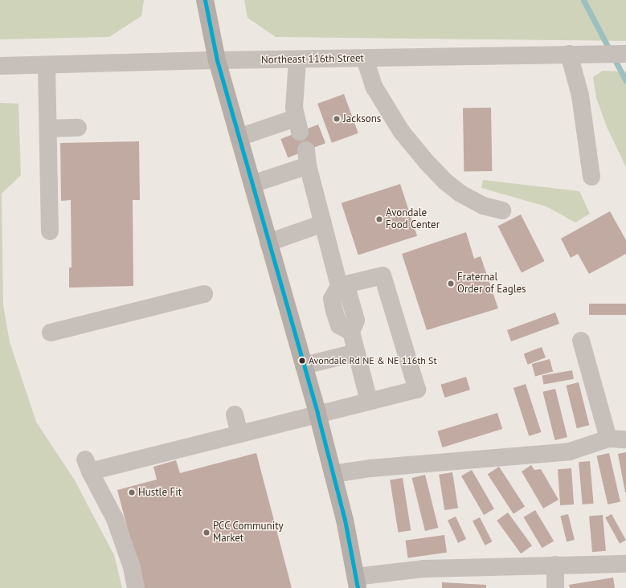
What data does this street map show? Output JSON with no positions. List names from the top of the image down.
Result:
{
  "streets": {
    "street": ["Northeast 116th Street"]
  },
  "places": [
    "Jacksons",
    "Avondale Food Center",
    "Fraternal Order of Eagles",
    "Avondale Rd NE & NE 116th St",
    "Hustle Fit",
    "PCC Community Market"
  ]
}
